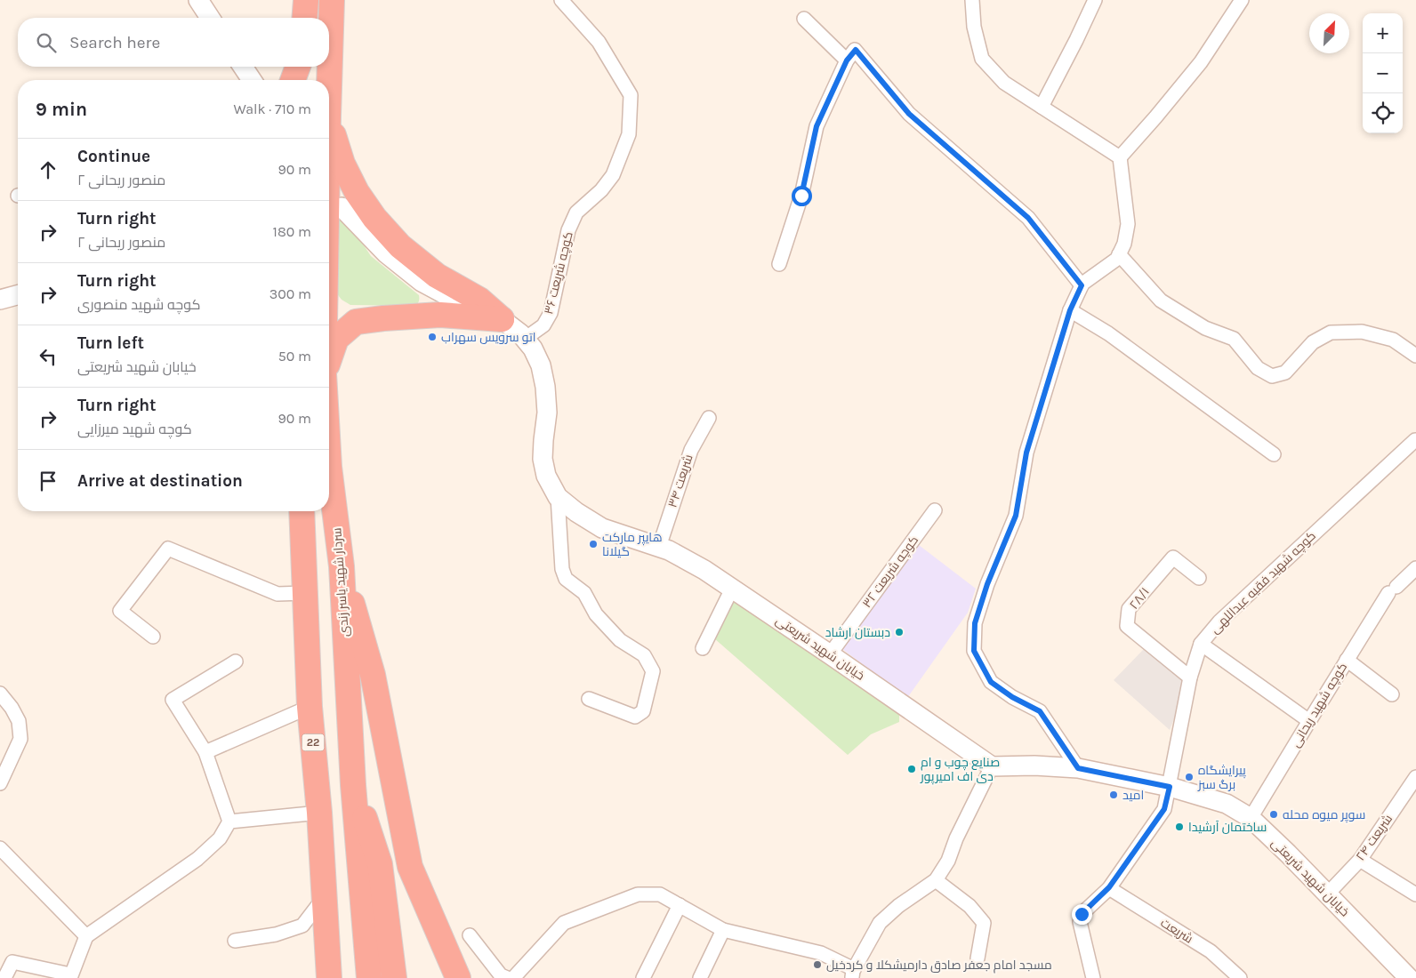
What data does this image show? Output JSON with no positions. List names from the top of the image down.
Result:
{
  "streets": {
    "highway": ["سردار شهید یاسر زندی", "22"],
    "street": [
      "کوچه شریعت ۳۶",
      "شریعت ۳۴",
      "کوچه شریعت ۳۲",
      "کوچه شهید فقیه عبداللهی",
      "۲۸/۱",
      "خیابان شهید شریعتی",
      "کوچه شهید ریحانی",
      "شریعت ۲۴",
      "شریعت"
    ]
  },
  "crossings": [
    ["کوچه شریعت ۳۶", "خیابان شهید شریعتی"],
    ["شریعت ۳۴", "خیابان شهید شریعتی"],
    ["کوچه شریعت ۳۲", "خیابان شهید شریعتی"],
    ["کوچه شهید فقیه عبداللهی", "۲۸/۱"],
    ["کوچه شهید فقیه عبداللهی", "خیابان شهید شریعتی"],
    ["کوچه شهید فقیه عبداللهی", "شریعت"],
    ["خیابان شهید شریعتی", "کوچه شهید ریحانی"],
    ["خیابان شهید شریعتی", "شریعت ۲۴"]
  ],
  "places": [
    "اتو سرویس سهراب",
    "هایپر مارکت گیلانا",
    "دبستان ارشاد",
    "صنایع چوب و ام دی اف امیرپور",
    "پیرایشگاه برگ سبز",
    "امید",
    "سوپر میوه محله",
    "ساختمان آرشیدا",
    "مسجد امام جعفر صادق دارمیشکلا و کردخیل"
  ],
  "north": "top right",
  "page": {
    "map_buttons": ["+", "−"],
    "search": "Search here",
    "heading": ["9 min", "Walk · 710 m"],
    "list": [
      ["Continue", "منصور ریحانی ۲", "90 m"],
      ["Turn right", "منصور ریحانی ۲", "180 m"],
      ["Turn right", "کوچه شهید منصوری", "300 m"],
      ["Turn left", "خیابان شهید شریعتی", "50 m"],
      ["Turn right", "کوچه شهید میرزایی", "90 m"],
      "Arrive at destination"
    ]
  }
}
